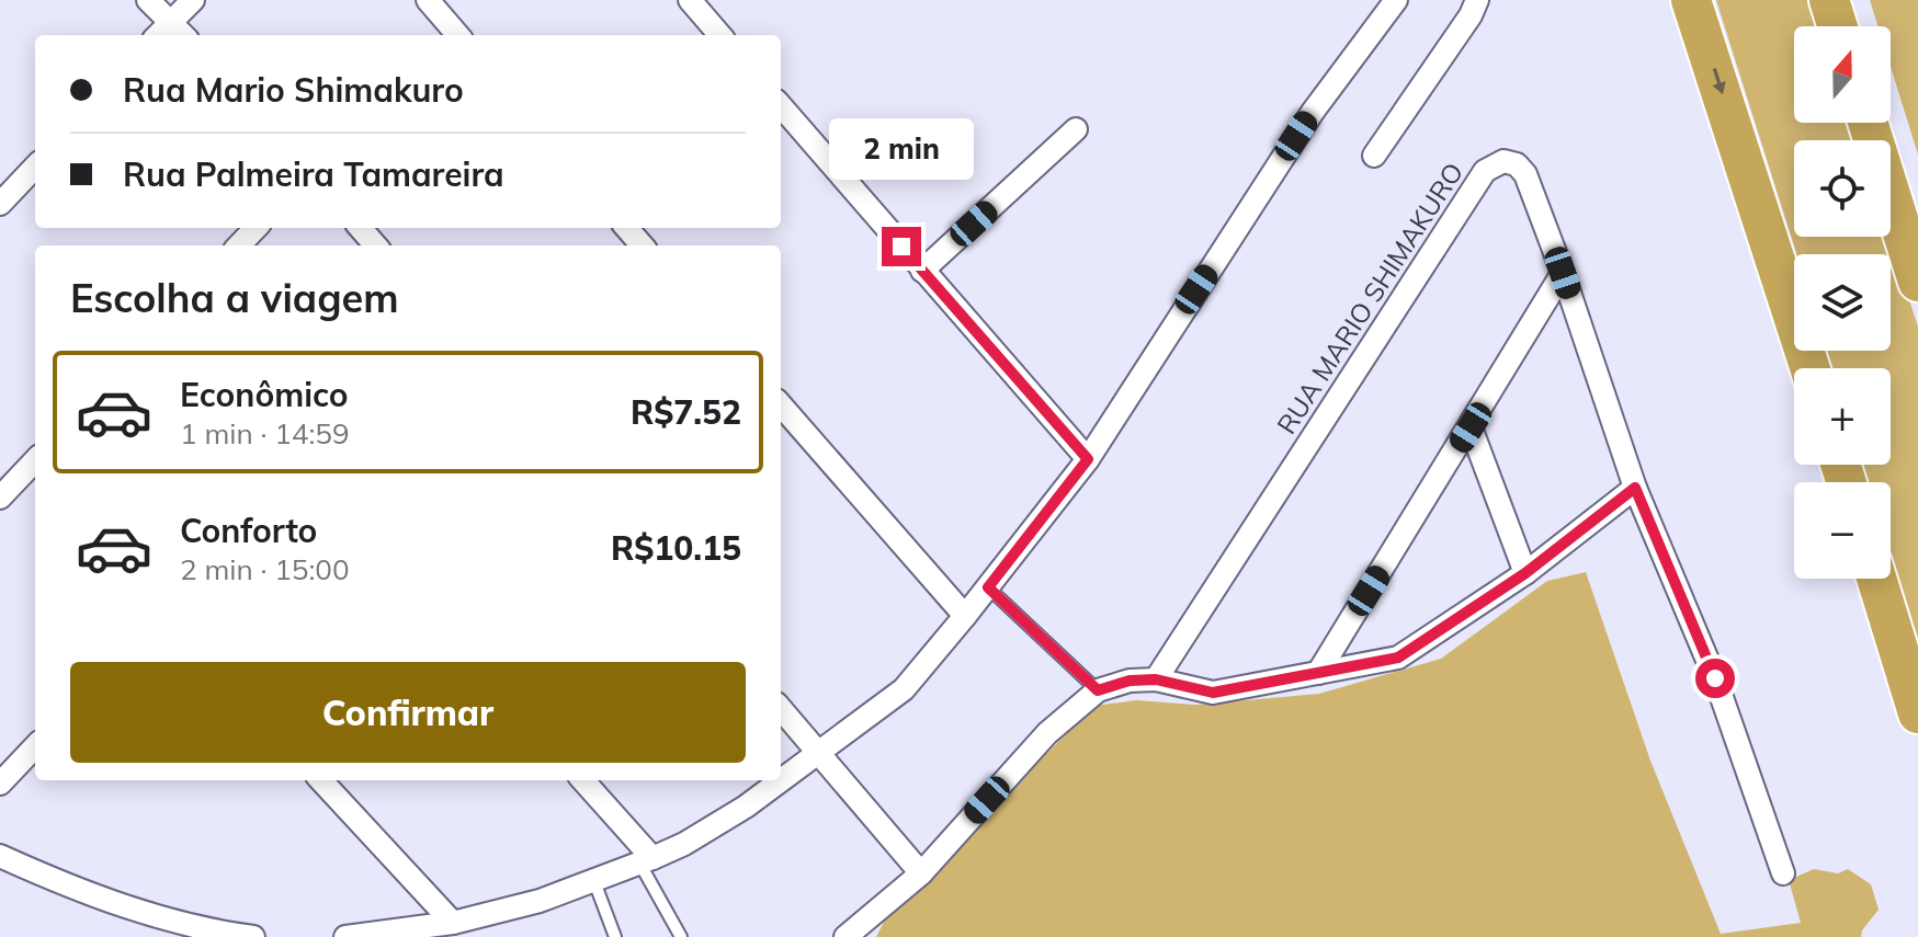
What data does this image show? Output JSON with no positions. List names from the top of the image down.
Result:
{
  "streets": {
    "street": ["RUA MARIO SHIMAKURO"]
  },
  "north": "top",
  "page": {
    "map_buttons": ["+", "−"],
    "banner": ["Rua Mario Shimakuro", "Rua Palmeira Tamareira"],
    "bubble": "2 min",
    "heading": "Escolha a viagem",
    "list": [
      {
        "name": "Econômico",
        "note": "1 min · 14:59",
        "value": "R$7.52"
      },
      {
        "name": "Conforto",
        "note": "2 min · 15:00",
        "value": "R$10.15"
      }
    ],
    "buttons": "Confirmar"
  }
}
